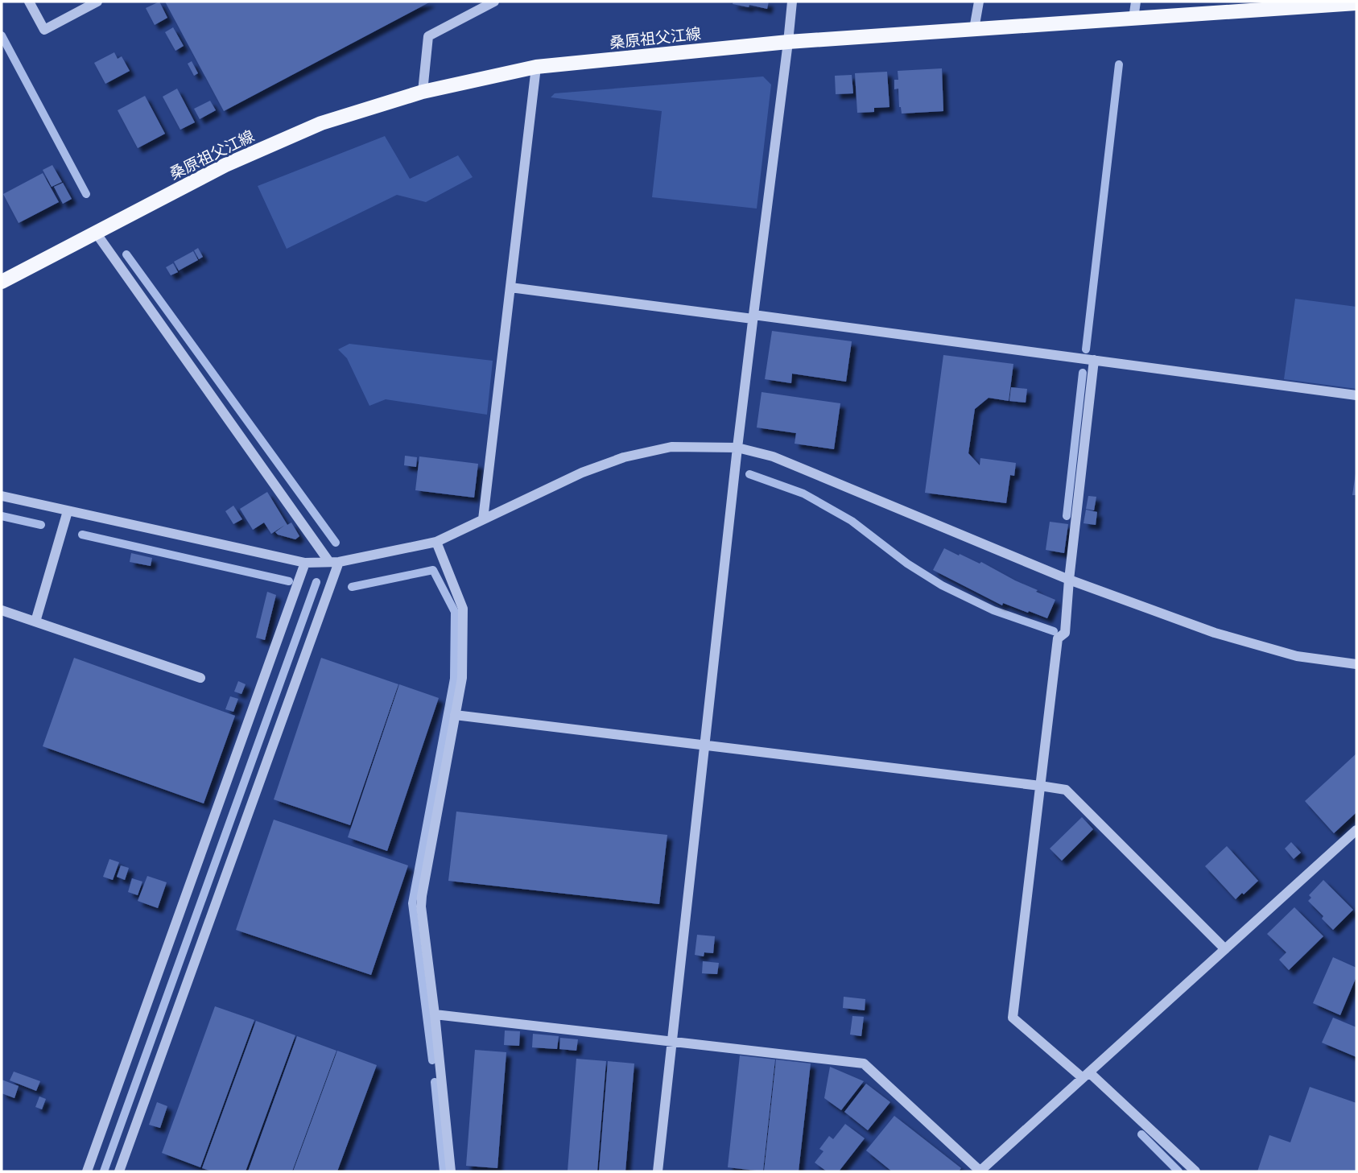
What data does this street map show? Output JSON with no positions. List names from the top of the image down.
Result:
{
  "streets": {
    "main road": ["桑原祖父江線"]
  }
}
